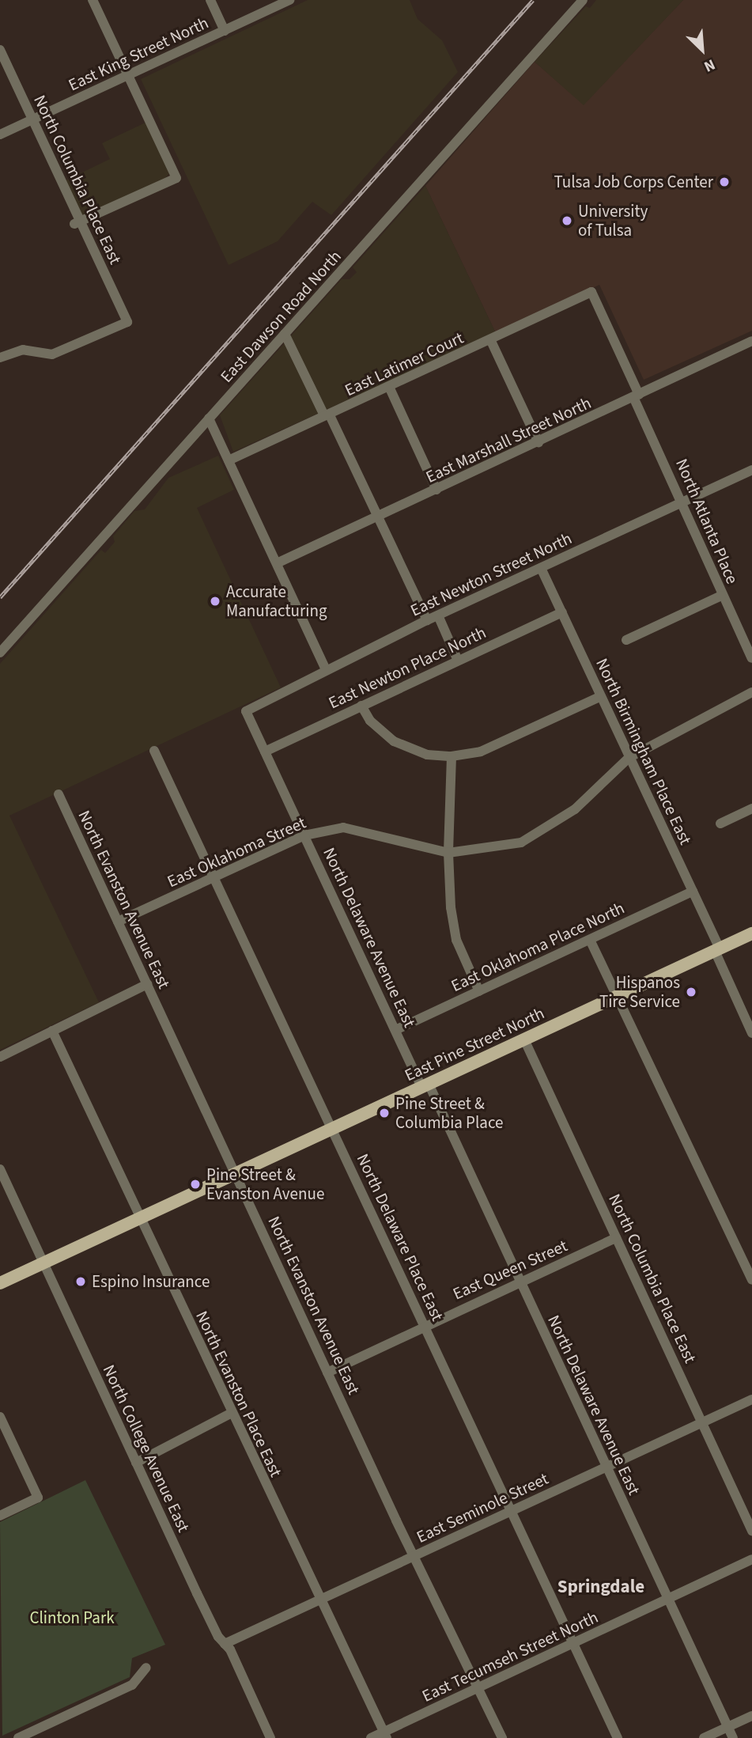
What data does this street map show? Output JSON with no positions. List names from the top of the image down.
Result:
{
  "streets": {
    "main road": ["East Pine Street North"],
    "street": [
      "East King Street North",
      "North Columbia Place East",
      "East Dawson Road North",
      "East Latimer Court",
      "East Marshall Street North",
      "North Atlanta Place",
      "East Newton Street North",
      "East Newton Place North",
      "North Birmingham Place East",
      "East Oklahoma Street",
      "North Evanston Avenue East",
      "North Delaware Avenue East",
      "East Oklahoma Place North",
      "North Delaware Place East",
      "East Queen Street",
      "North Evanston Place East",
      "North College Avenue East",
      "East Seminole Street",
      "East Tecumseh Street North"
    ]
  },
  "crossings": [
    ["East King Street North", "North Columbia Place East"],
    ["North Columbia Place East", "East Pine Street North"],
    ["North Columbia Place East", "East Queen Street"],
    ["North Columbia Place East", "East Seminole Street"],
    ["East Latimer Court", "North Atlanta Place"],
    ["East Marshall Street North", "North Atlanta Place"],
    ["North Atlanta Place", "East Newton Street North"],
    ["East Newton Street North", "North Birmingham Place East"],
    ["East Newton Street North", "North Delaware Avenue East"],
    ["East Newton Place North", "North Birmingham Place East"],
    ["East Newton Place North", "North Delaware Avenue East"],
    ["North Birmingham Place East", "East Oklahoma Street"],
    ["North Birmingham Place East", "East Oklahoma Place North"],
    ["North Birmingham Place East", "East Pine Street North"],
    ["East Oklahoma Street", "North Evanston Avenue East"],
    ["East Oklahoma Street", "North Delaware Avenue East"],
    ["East Oklahoma Street", "North Delaware Place East"],
    ["North Evanston Avenue East", "East Pine Street North"],
    ["North Evanston Avenue East", "East Queen Street"],
    ["North Evanston Avenue East", "East Seminole Street"],
    ["North Evanston Avenue East", "East Tecumseh Street North"],
    ["North Delaware Avenue East", "East Oklahoma Place North"],
    ["North Delaware Avenue East", "East Pine Street North"],
    ["North Delaware Avenue East", "East Queen Street"],
    ["North Delaware Avenue East", "East Seminole Street"],
    ["North Delaware Avenue East", "East Tecumseh Street North"],
    ["East Pine Street North", "North Delaware Place East"],
    ["East Pine Street North", "North Evanston Place East"],
    ["East Pine Street North", "North College Avenue East"],
    ["North Delaware Place East", "East Queen Street"],
    ["North Delaware Place East", "East Seminole Street"],
    ["North Delaware Place East", "East Tecumseh Street North"],
    ["North Evanston Place East", "East Seminole Street"],
    ["North Evanston Place East", "East Tecumseh Street North"],
    ["North College Avenue East", "East Seminole Street"]
  ],
  "districts": ["Springdale"],
  "parks": ["Clinton Park"],
  "places": [
    "Tulsa Job Corps Center",
    "University of Tulsa",
    "Accurate Manufacturing",
    "Hispanos Tire Service",
    "Pine Street & Columbia Place",
    "Pine Street & Evanston Avenue",
    "Espino Insurance"
  ],
  "north": "bottom right"
}
